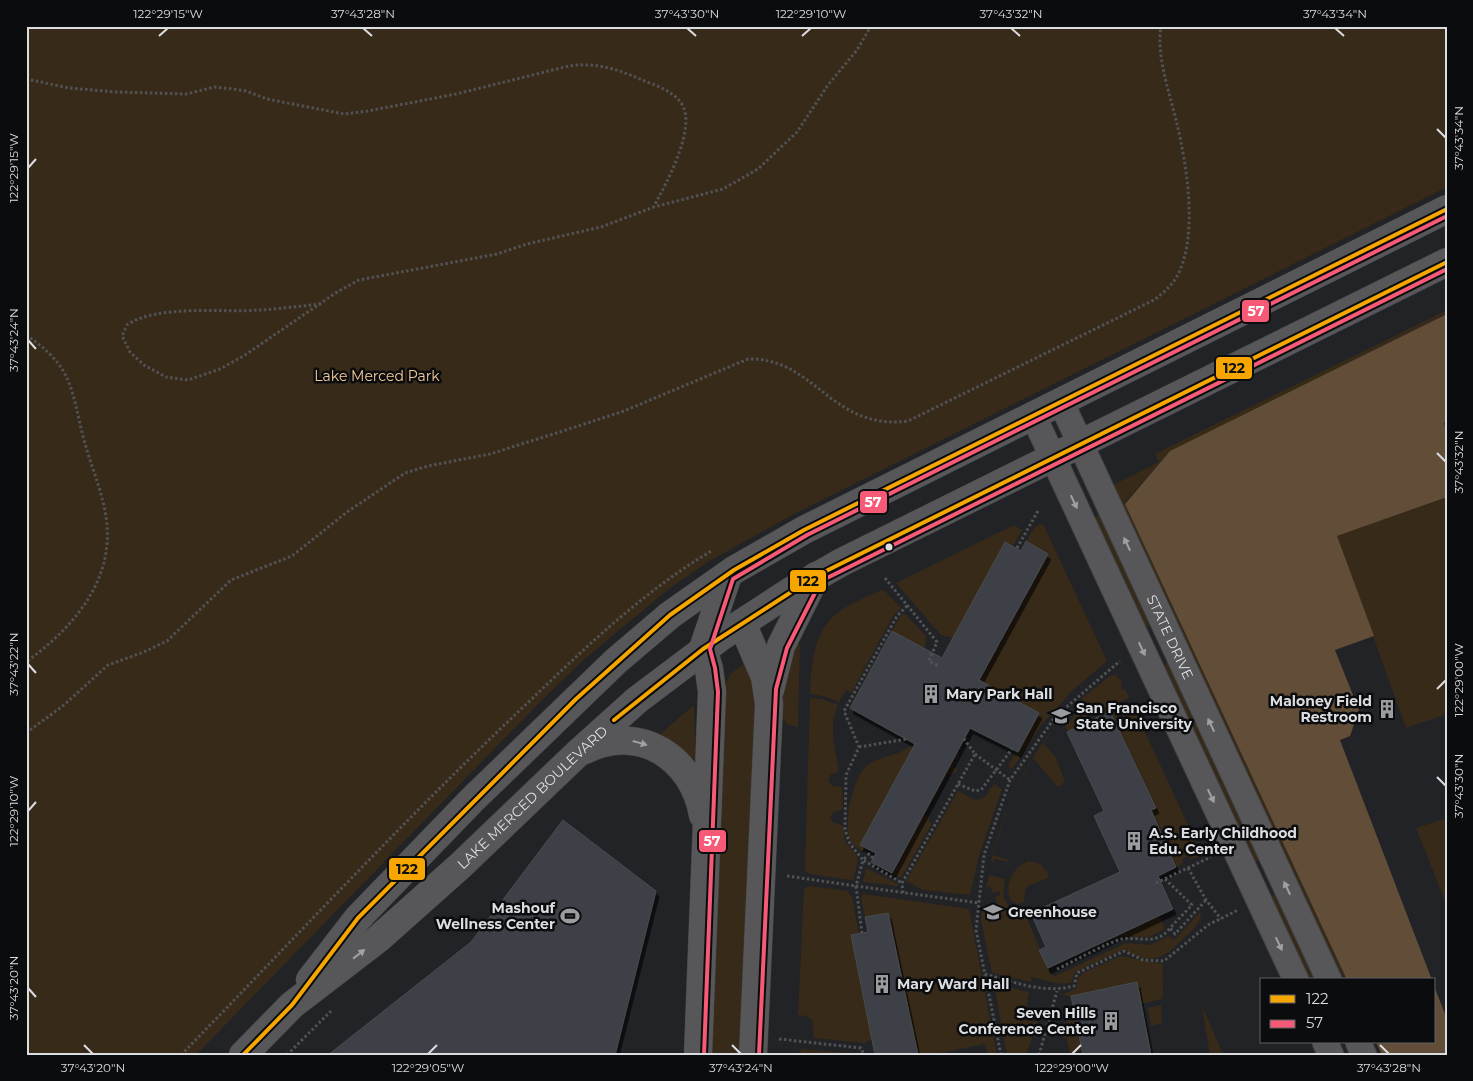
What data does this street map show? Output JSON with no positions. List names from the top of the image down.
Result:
{
  "streets": {
    "main road": ["LAKE MERCED BOULEVARD"],
    "street": ["STATE DRIVE"]
  },
  "crossings": [
    ["STATE DRIVE", "LAKE MERCED BOULEVARD"]
  ],
  "parks": ["Lake Merced Park"],
  "places": {
    "building": [
      "Mary Park Hall",
      "Maloney Field Restroom",
      "A.S. Early Childhood Edu. Center",
      "Mary Ward Hall",
      "Seven Hills Conference Center"
    ],
    "school or university": ["San Francisco State University", "Greenhouse"],
    "sports": ["Mashouf Wellness Center"]
  },
  "lines": ["transit line 122", "transit line 57"],
  "legend": ["122", "57"],
  "coordinates": [
    "122°29'15\"W",
    "37°43'28\"N",
    "37°43'30\"N",
    "122°29'10\"W",
    "37°43'32\"N",
    "37°43'34\"N",
    "37°43'24\"N",
    "37°43'22\"N",
    "122°29'00\"W",
    "37°43'20\"N",
    "122°29'05\"W"
  ]
}
